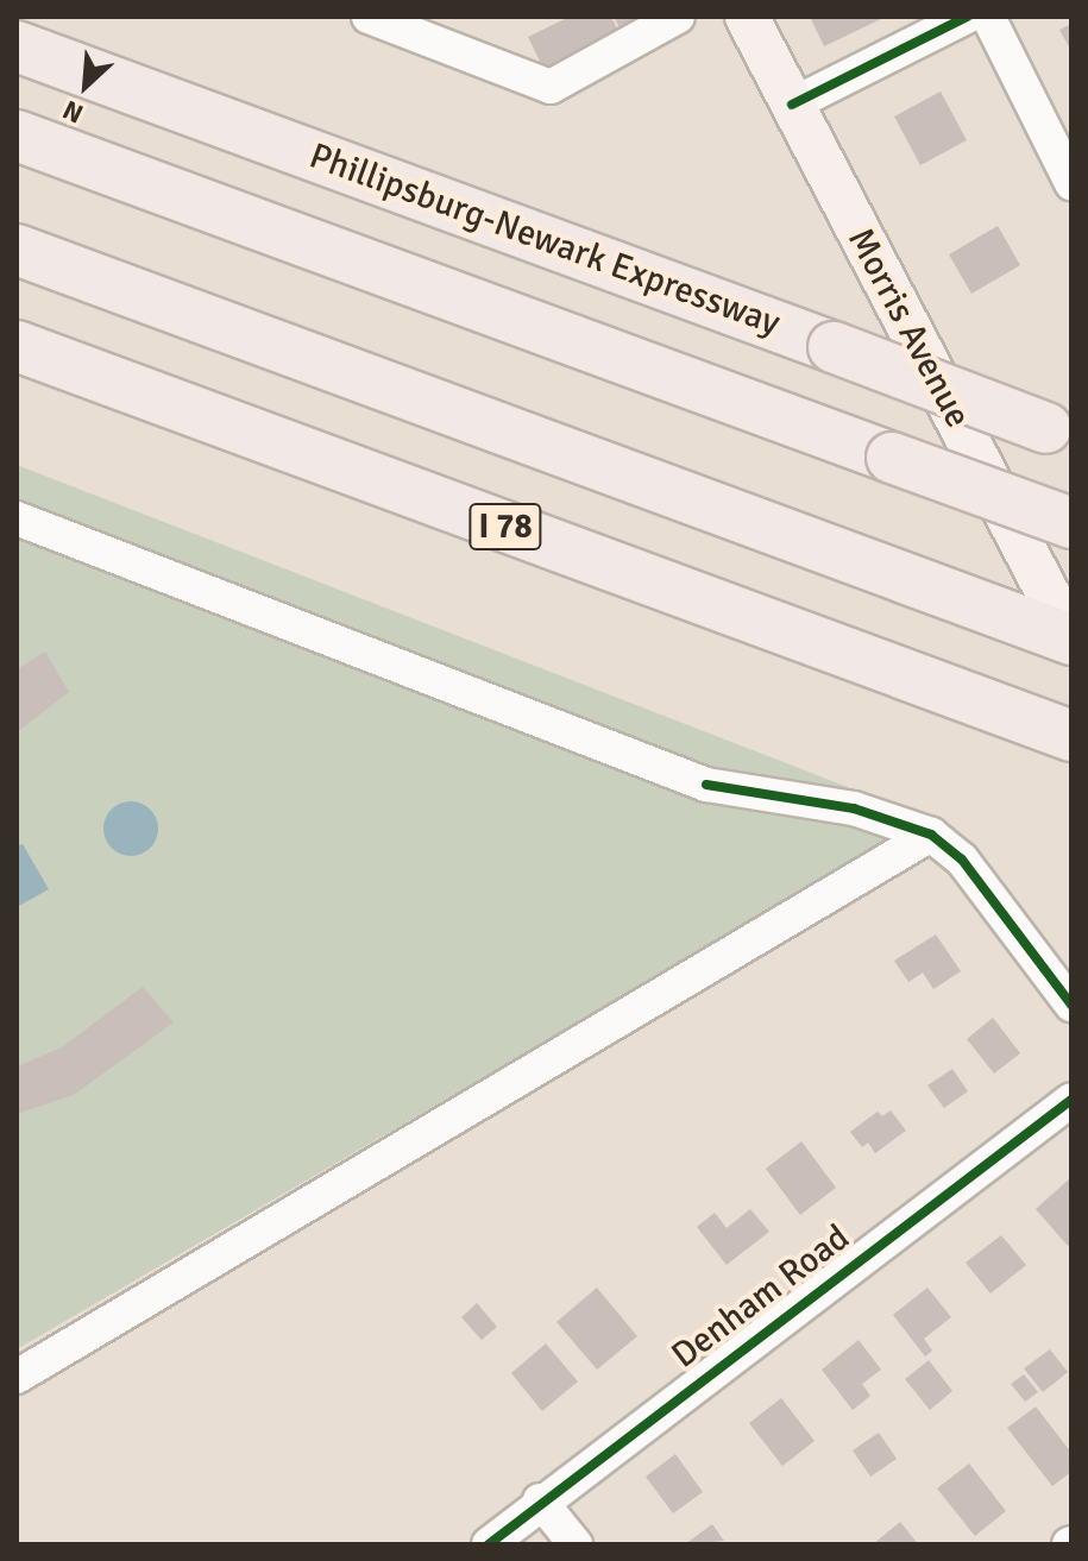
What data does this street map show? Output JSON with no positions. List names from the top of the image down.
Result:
{
  "streets": {
    "highway": ["Phillipsburg-Newark Expressway", "I 78"],
    "main road": ["Morris Avenue"],
    "street": ["Denham Road"]
  },
  "crossings": [
    ["Morris Avenue", "I 78"]
  ],
  "north": "bottom left"
}
